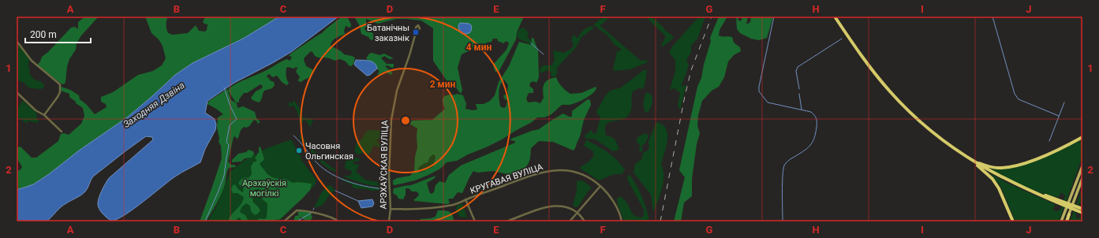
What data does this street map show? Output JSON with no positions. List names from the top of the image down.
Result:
{
  "streets": {
    "street": ["АРЭХАЎСКАЯ ВУЛІЦА", "КРУГАВАЯ ВУЛІЦА"]
  },
  "crossings": [
    ["АРЭХАЎСКАЯ ВУЛІЦА", "КРУГАВАЯ ВУЛІЦА"]
  ],
  "water": ["Заходняя Дзвіна"],
  "parks": ["Арэхаўскія могілкі"],
  "places": {
    "transit": ["Батанічны заказнік"],
    "other": ["Часовня Ольгинская"]
  },
  "scale_bar": "200 m",
  "grid": {
    "columns": [
      "A",
      "B",
      "C",
      "D",
      "E",
      "F",
      "G",
      "H",
      "I",
      "J"
    ],
    "rows": ["1", "2"]
  },
  "rings": ["4 мин", "2 мин"]
}
